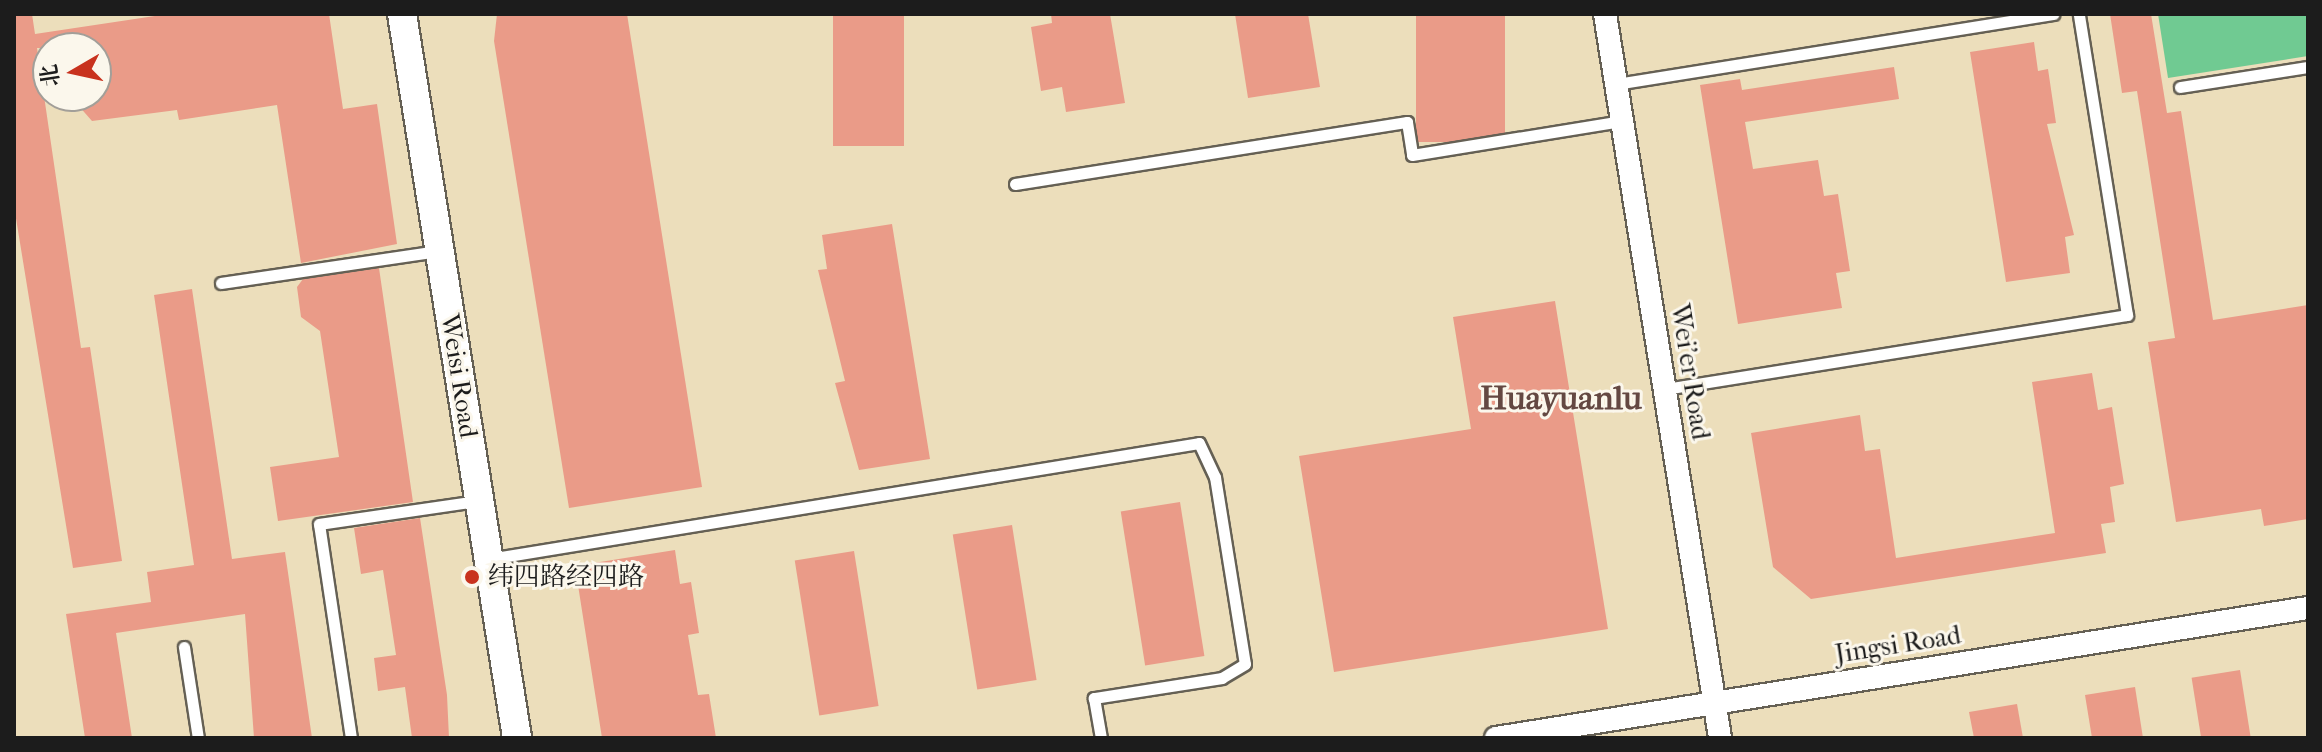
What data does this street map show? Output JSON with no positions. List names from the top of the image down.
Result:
{
  "streets": {
    "street": ["Wei'er Road", "Weisi Road", "Jingsi Road"]
  },
  "crossings": [
    ["Wei'er Road", "Jingsi Road"]
  ],
  "districts": ["Huayuanlu"],
  "places": ["纬四路经四路"],
  "north": "left"
}
